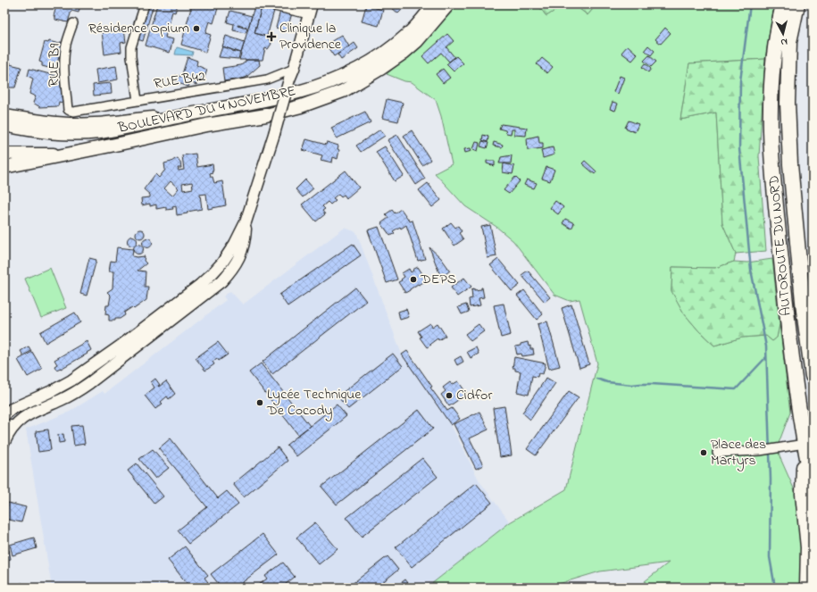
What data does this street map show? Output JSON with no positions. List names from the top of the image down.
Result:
{
  "streets": {
    "highway": ["AUTOROUTE DU NORD"],
    "main road": ["BOULEVARD DU 4 NOVEMBRE"],
    "street": ["RUE B9", "RUE B42"]
  },
  "crossings": [
    ["RUE B9", "RUE B42"]
  ],
  "places": {
    "other": [
      "Résidence Opium",
      "DEPS",
      "Cidfor",
      "Lycée Technique De Cocody",
      "Place des Martyrs"
    ],
    "health": ["Clinique la Providence"]
  },
  "north": "bottom"
}
